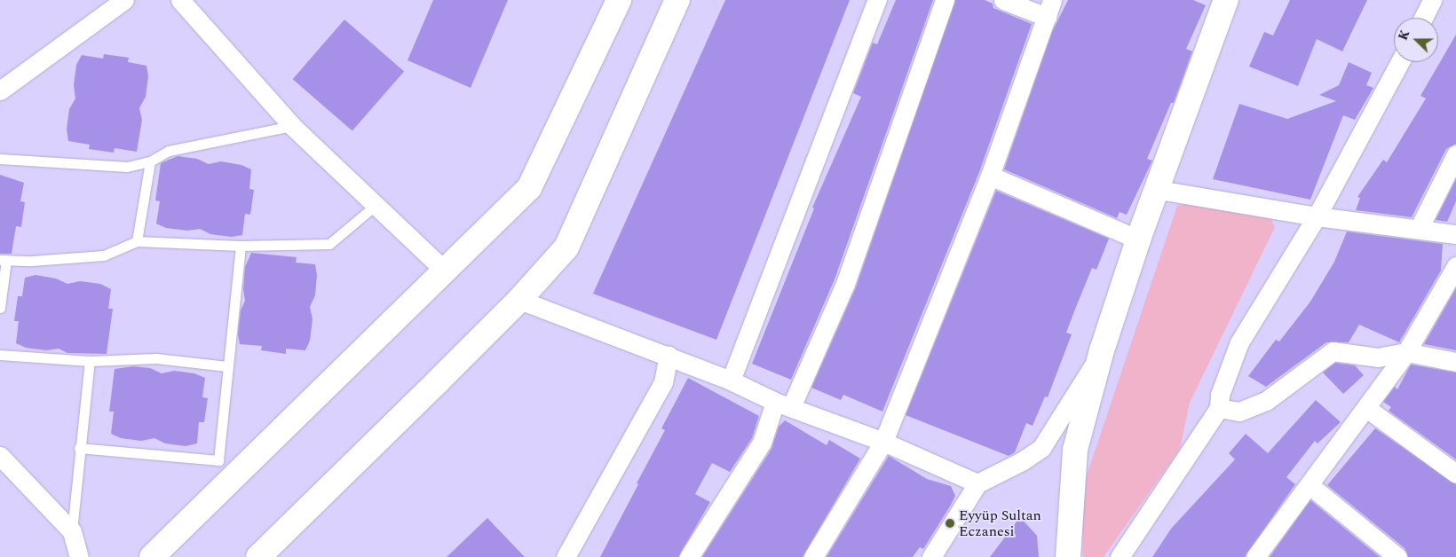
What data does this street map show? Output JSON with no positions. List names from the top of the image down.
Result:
{
  "places": ["Eyyüp Sultan Eczanesi"],
  "north": "left"
}
